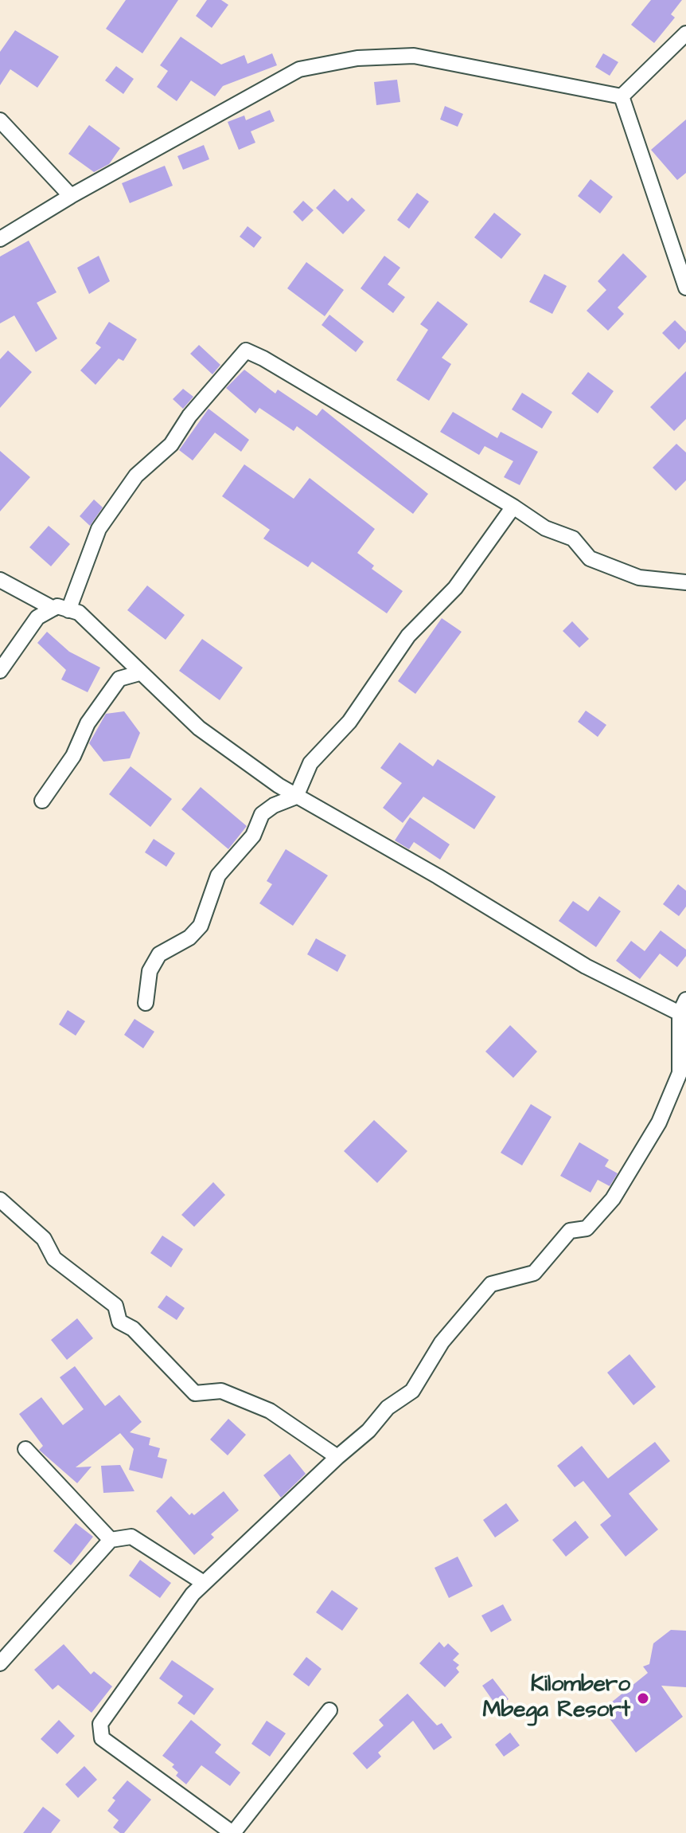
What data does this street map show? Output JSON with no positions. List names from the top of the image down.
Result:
{
  "places": ["Kilombero Mbega Resort"]
}
